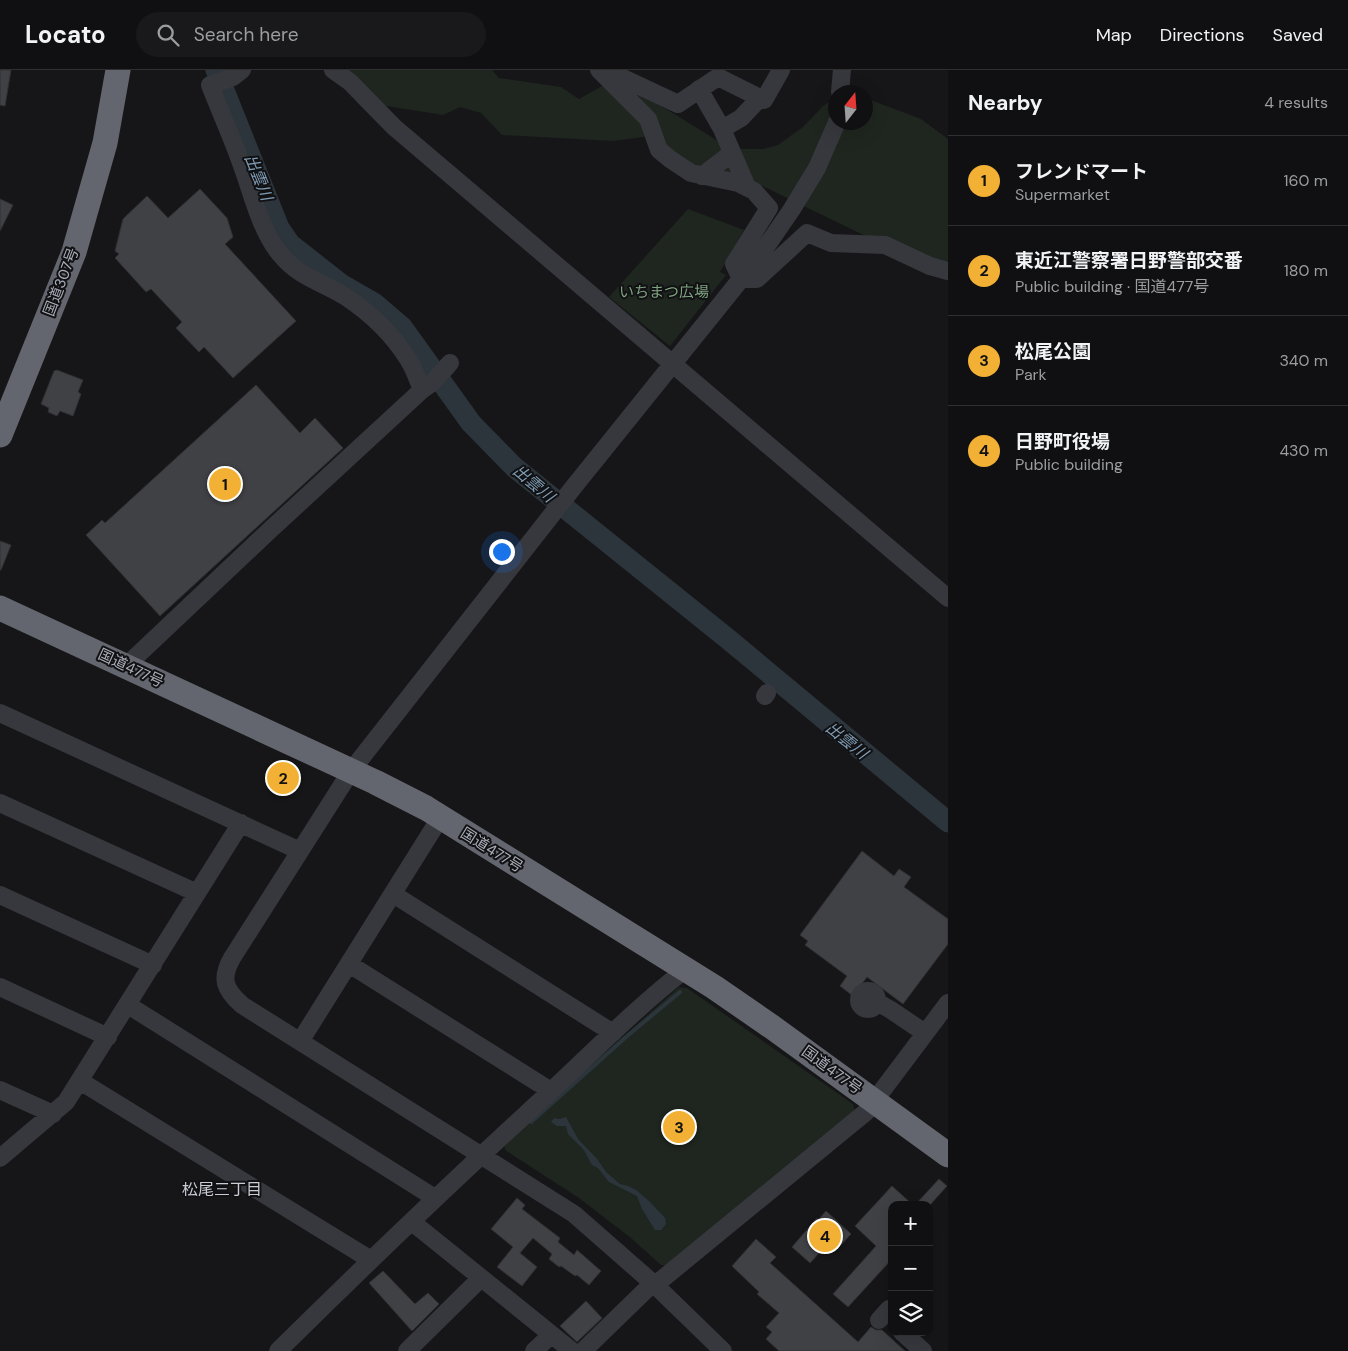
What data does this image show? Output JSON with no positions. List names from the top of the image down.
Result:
{
  "streets": {
    "highway": ["国道307号", "国道477号"]
  },
  "districts": ["松尾三丁目"],
  "water": ["出雲川"],
  "parks": ["いちまつ広場"],
  "north": "top",
  "page": {
    "header": "Locato",
    "search": "Search here",
    "nav": ["Map", "Directions", "Saved"],
    "heading": ["Nearby", "4 results"],
    "list": [
      {
        "mark": "1",
        "name": "フレンドマート",
        "note": "Supermarket",
        "value": "160 m"
      },
      {
        "mark": "2",
        "name": "東近江警察署日野警部交番",
        "note": "Public building · 国道477号",
        "value": "180 m"
      },
      {
        "mark": "3",
        "name": "松尾公園",
        "note": "Park",
        "value": "340 m"
      },
      {
        "mark": "4",
        "name": "日野町役場",
        "note": "Public building",
        "value": "430 m"
      }
    ],
    "pins": [
      "1",
      "2",
      "3",
      "4"
    ],
    "map_buttons": ["+", "−"]
  }
}
